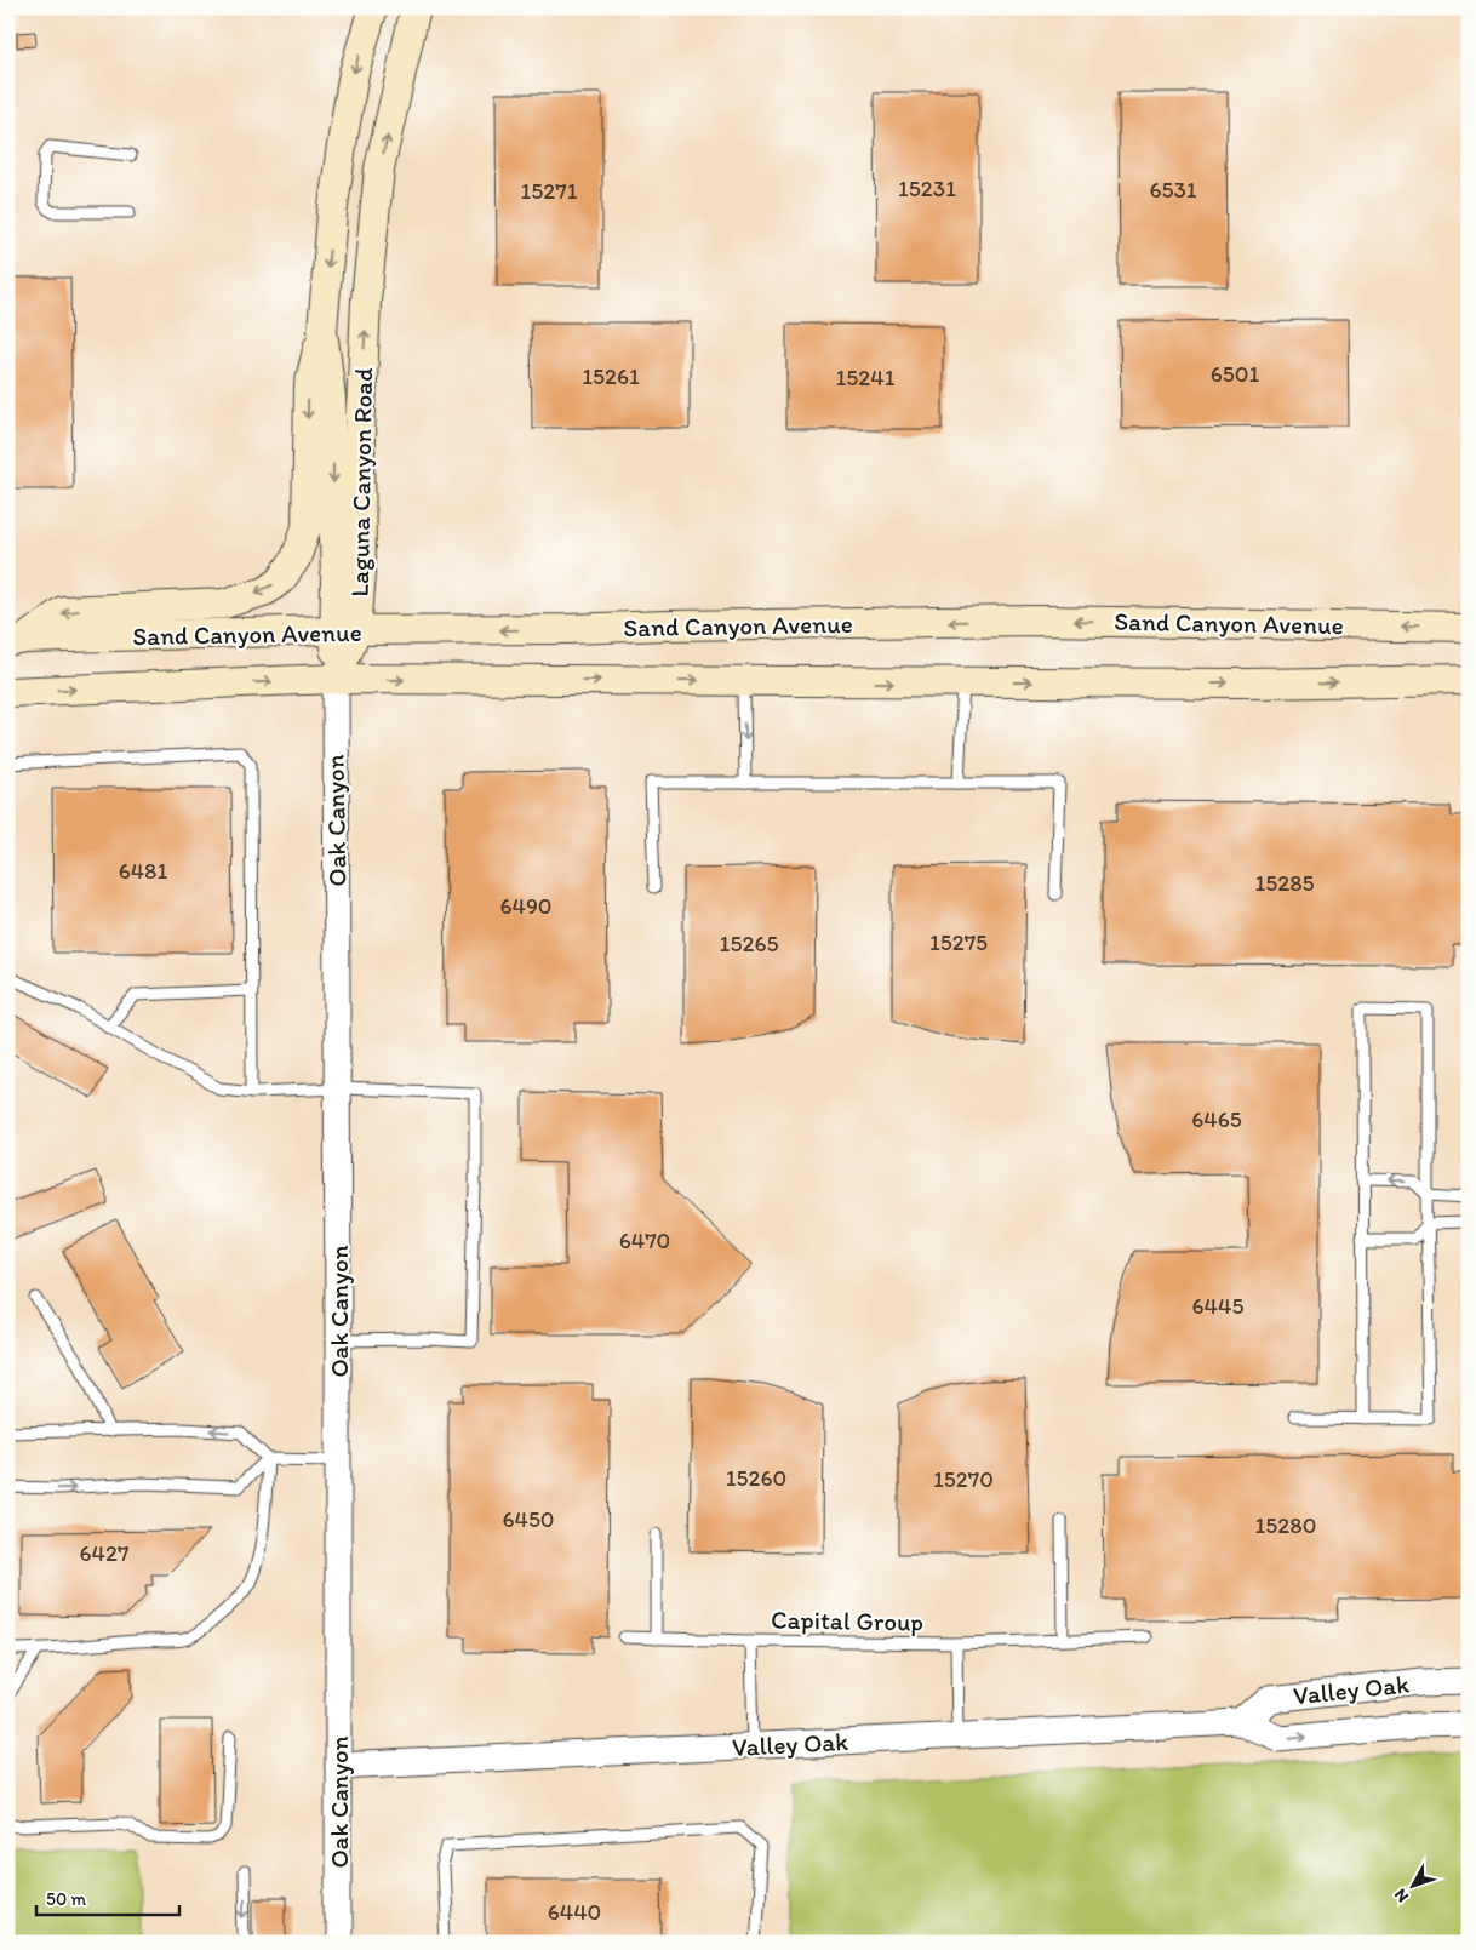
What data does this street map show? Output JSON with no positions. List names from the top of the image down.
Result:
{
  "streets": {
    "main road": ["Laguna Canyon Road", "Sand Canyon Avenue"],
    "street": ["Oak Canyon", "Valley Oak"],
    "lane": ["Capital Group"]
  },
  "crossings": [
    ["Laguna Canyon Road", "Sand Canyon Avenue"],
    ["Laguna Canyon Road", "Oak Canyon"],
    ["Sand Canyon Avenue", "Oak Canyon"],
    ["Oak Canyon", "Valley Oak"],
    ["Capital Group", "Valley Oak"]
  ],
  "house_numbers": [
    "15231",
    "6531",
    "15271",
    "6501",
    "15261",
    "15241",
    "6481",
    "15285",
    "6490",
    "15275",
    "15265",
    "6465",
    "6470",
    "6445",
    "15260",
    "15270",
    "6450",
    "15280",
    "6427",
    "6440"
  ],
  "scale_bar": "50 m",
  "north": "bottom left"
}
